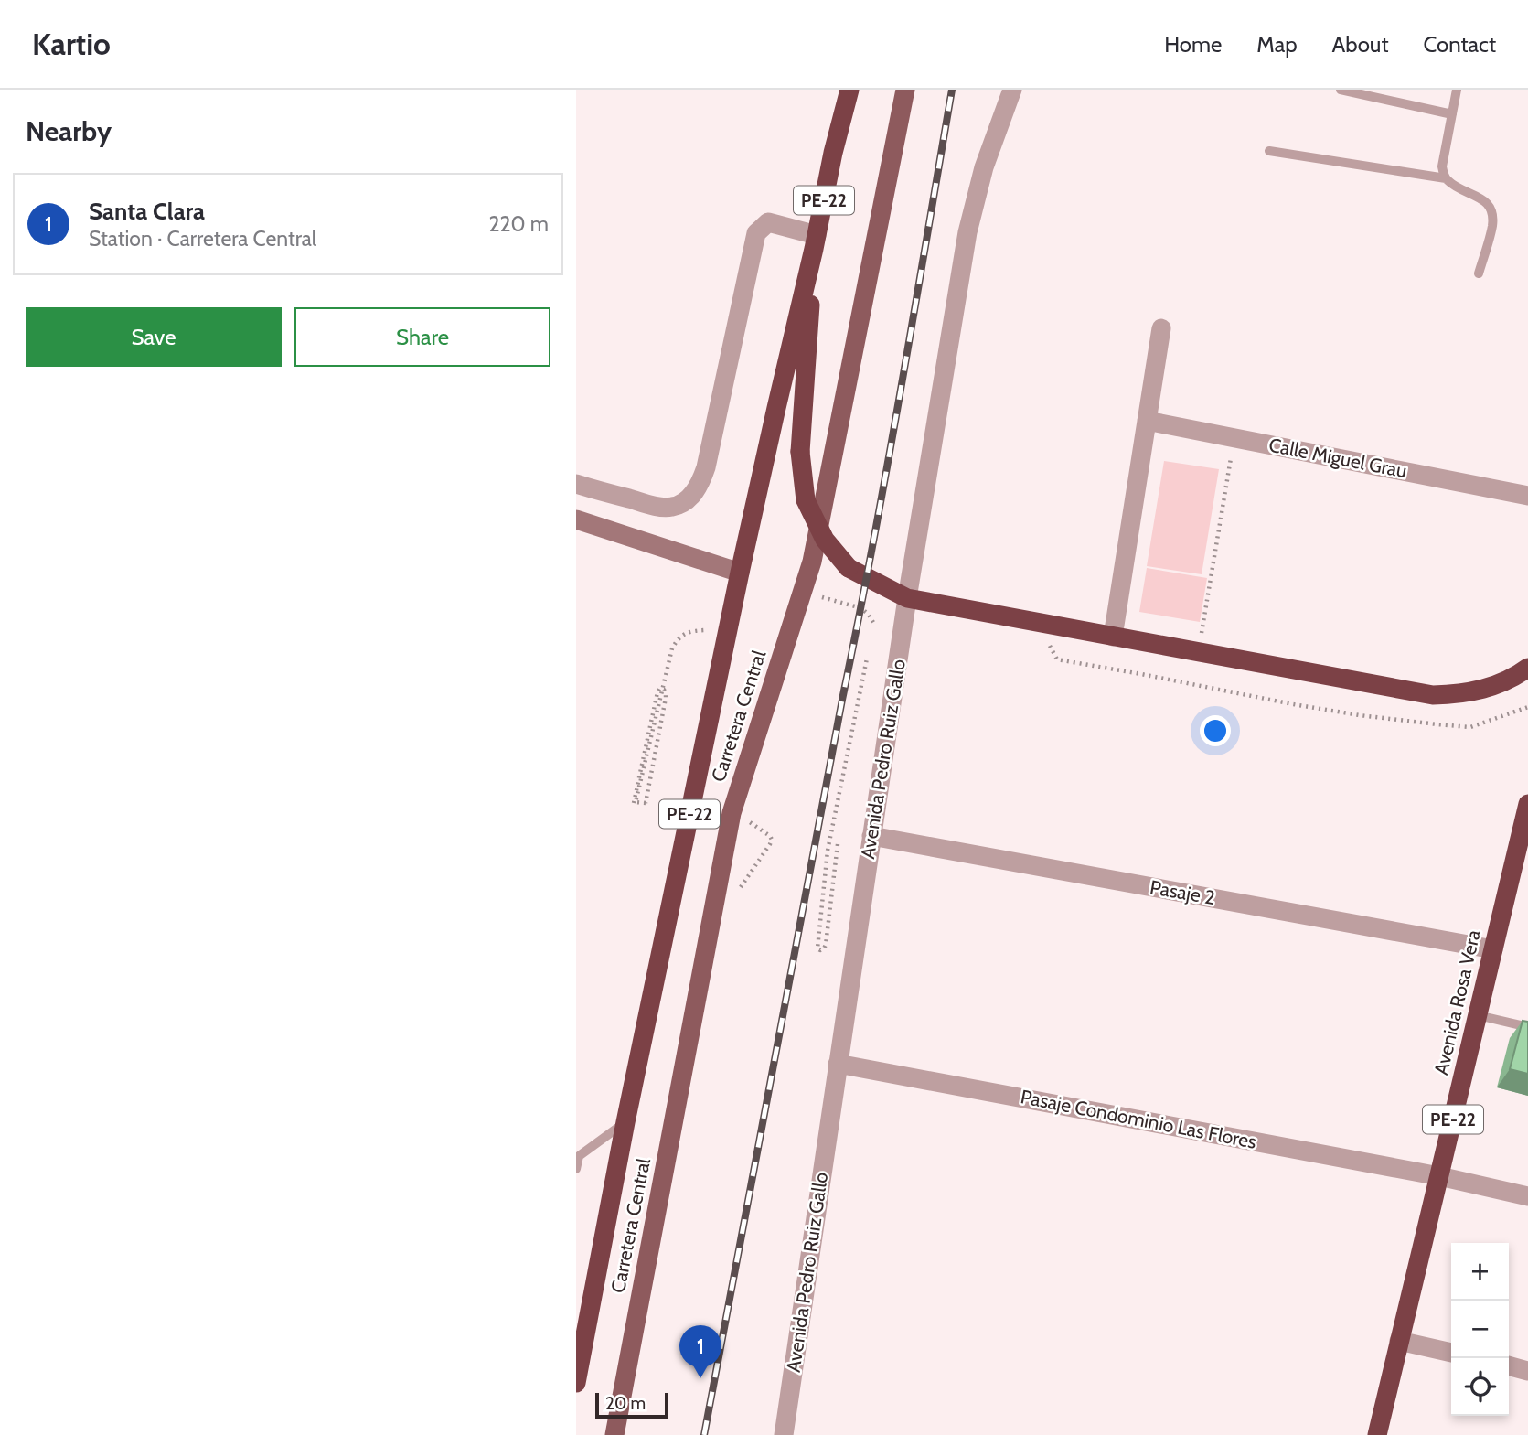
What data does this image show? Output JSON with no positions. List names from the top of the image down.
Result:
{
  "streets": {
    "highway": ["PE-22", "Carretera Central", "Avenida Rosa Vera"],
    "street": [
      "Calle Miguel Grau",
      "Avenida Pedro Ruiz Gallo",
      "Pasaje 2",
      "Pasaje Condominio Las Flores"
    ]
  },
  "crossings": [
    ["Avenida Pedro Ruiz Gallo", "Pasaje 2"],
    ["Avenida Pedro Ruiz Gallo", "Pasaje Condominio Las Flores"],
    ["Pasaje 2", "Avenida Rosa Vera"],
    ["Avenida Rosa Vera", "Pasaje Condominio Las Flores"]
  ],
  "scale_bar": "20 m",
  "page": {
    "header": "Kartio",
    "nav": [
      "Home",
      "Map",
      "About",
      "Contact"
    ],
    "heading": "Nearby",
    "list": [
      {
        "mark": "1",
        "name": "Santa Clara",
        "note": "Station · Carretera Central",
        "value": "220 m"
      }
    ],
    "buttons": ["Save", "Share"],
    "map_buttons": ["+", "−"],
    "pins": "1",
    "scale": "20 m"
  }
}
